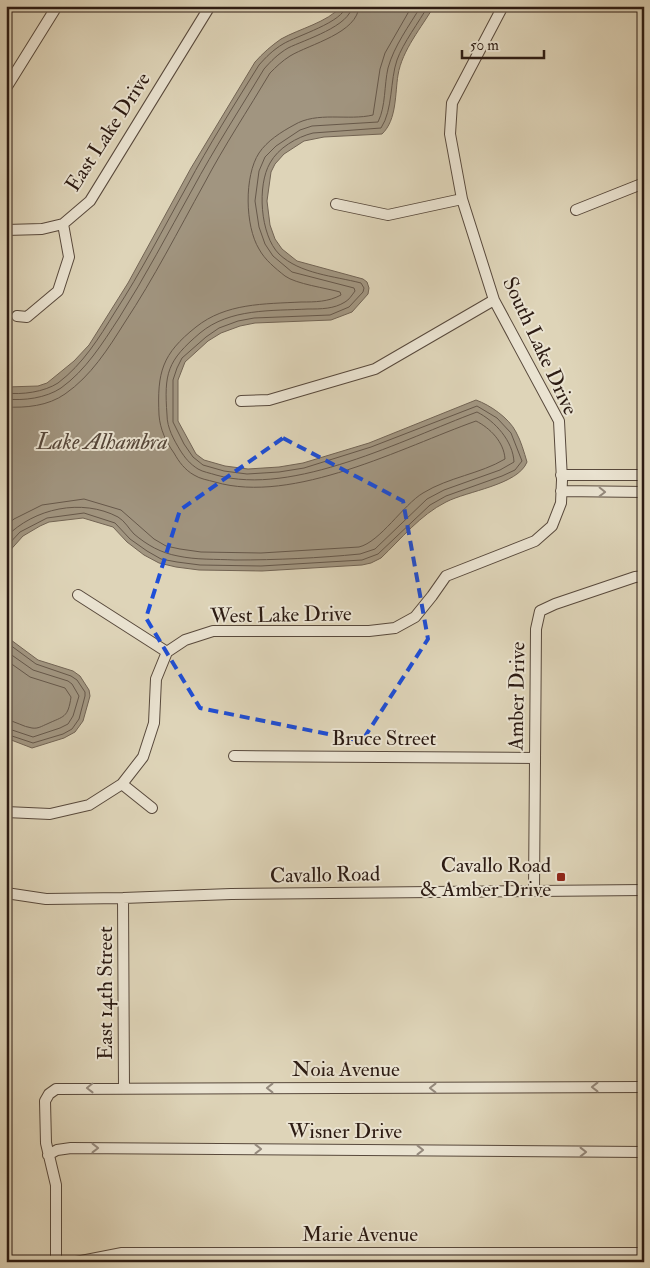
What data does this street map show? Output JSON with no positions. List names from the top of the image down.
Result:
{
  "streets": {
    "street": [
      "East Lake Drive",
      "South Lake Drive",
      "West Lake Drive",
      "Amber Drive",
      "Bruce Street",
      "Cavallo Road",
      "East 14th Street",
      "Noia Avenue",
      "Wisner Drive",
      "Marie Avenue"
    ]
  },
  "crossings": [
    ["South Lake Drive", "West Lake Drive"],
    ["Amber Drive", "Bruce Street"],
    ["Amber Drive", "Cavallo Road"],
    ["Cavallo Road", "East 14th Street"],
    ["East 14th Street", "Noia Avenue"],
    ["Noia Avenue", "Wisner Drive"]
  ],
  "one_way": ["Noia Avenue", "Wisner Drive"],
  "water": ["Lake Alhambra"],
  "places": {
    "transit": ["Cavallo Road & Amber Drive"]
  },
  "scale_bar": "50 m"
}
